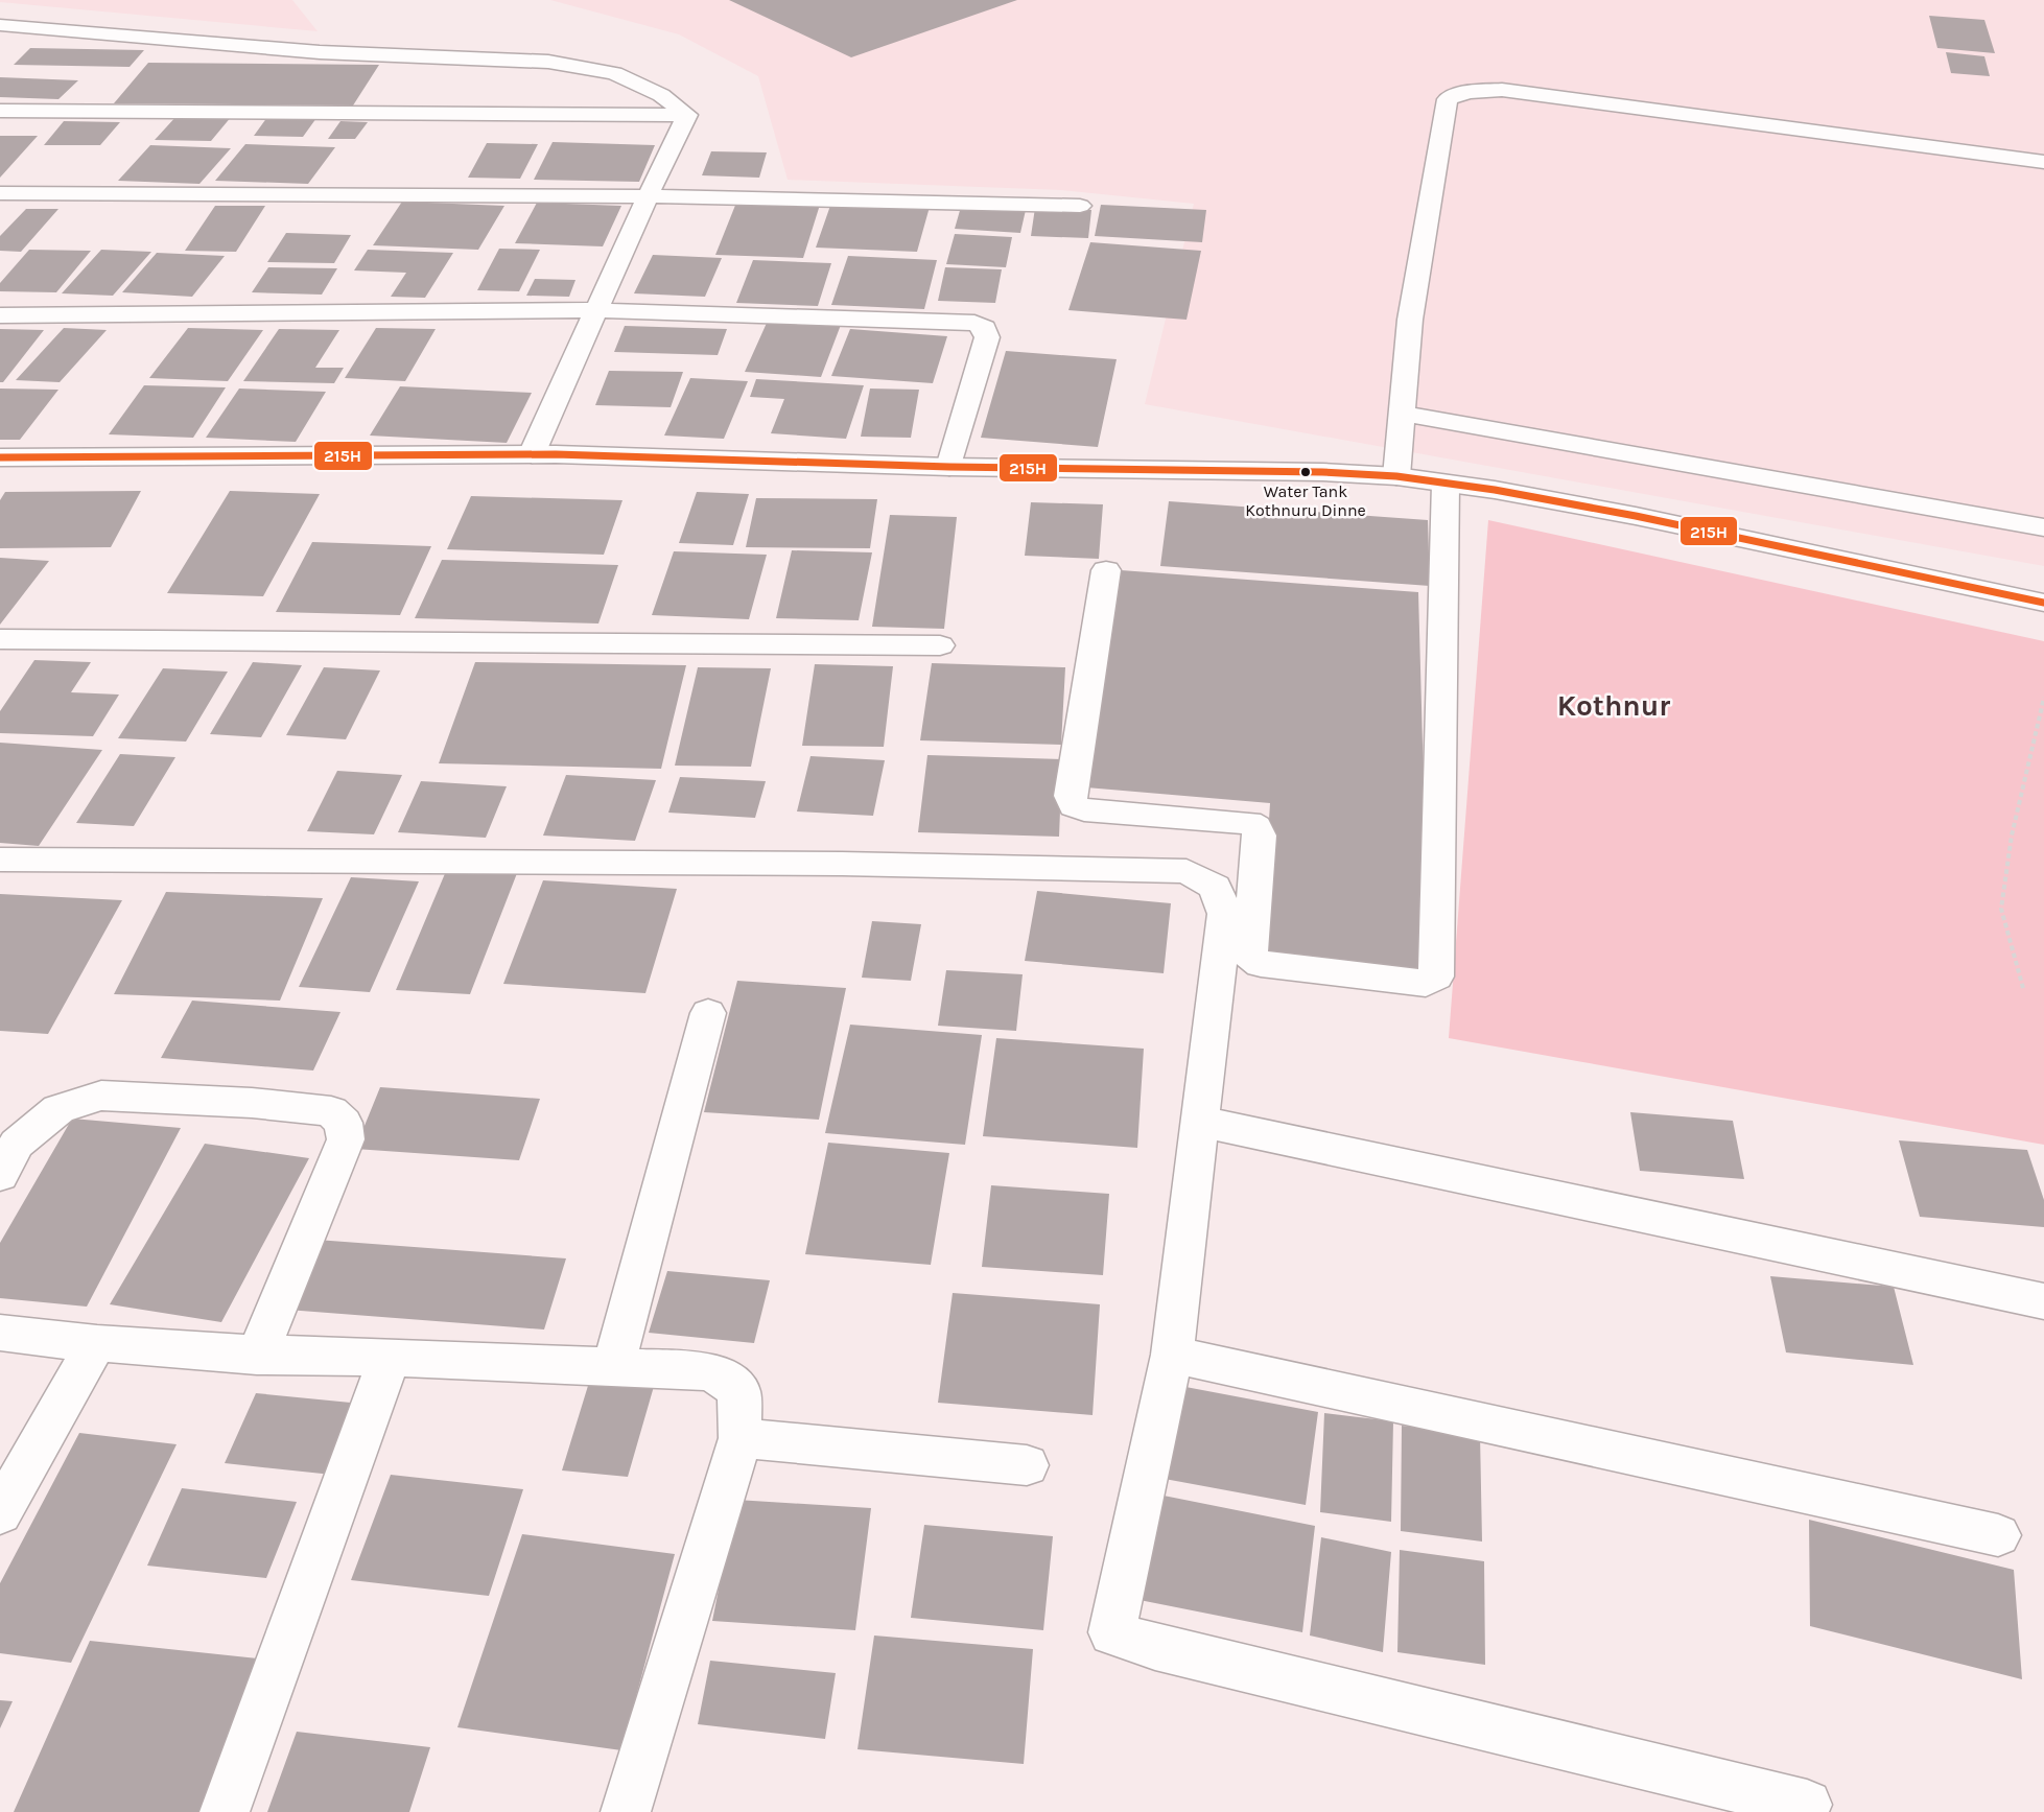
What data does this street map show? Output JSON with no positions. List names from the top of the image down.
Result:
{
  "districts": ["Kothnur"],
  "places": ["Water Tank Kothnuru Dinne"],
  "lines": ["transit line 215H"]
}
